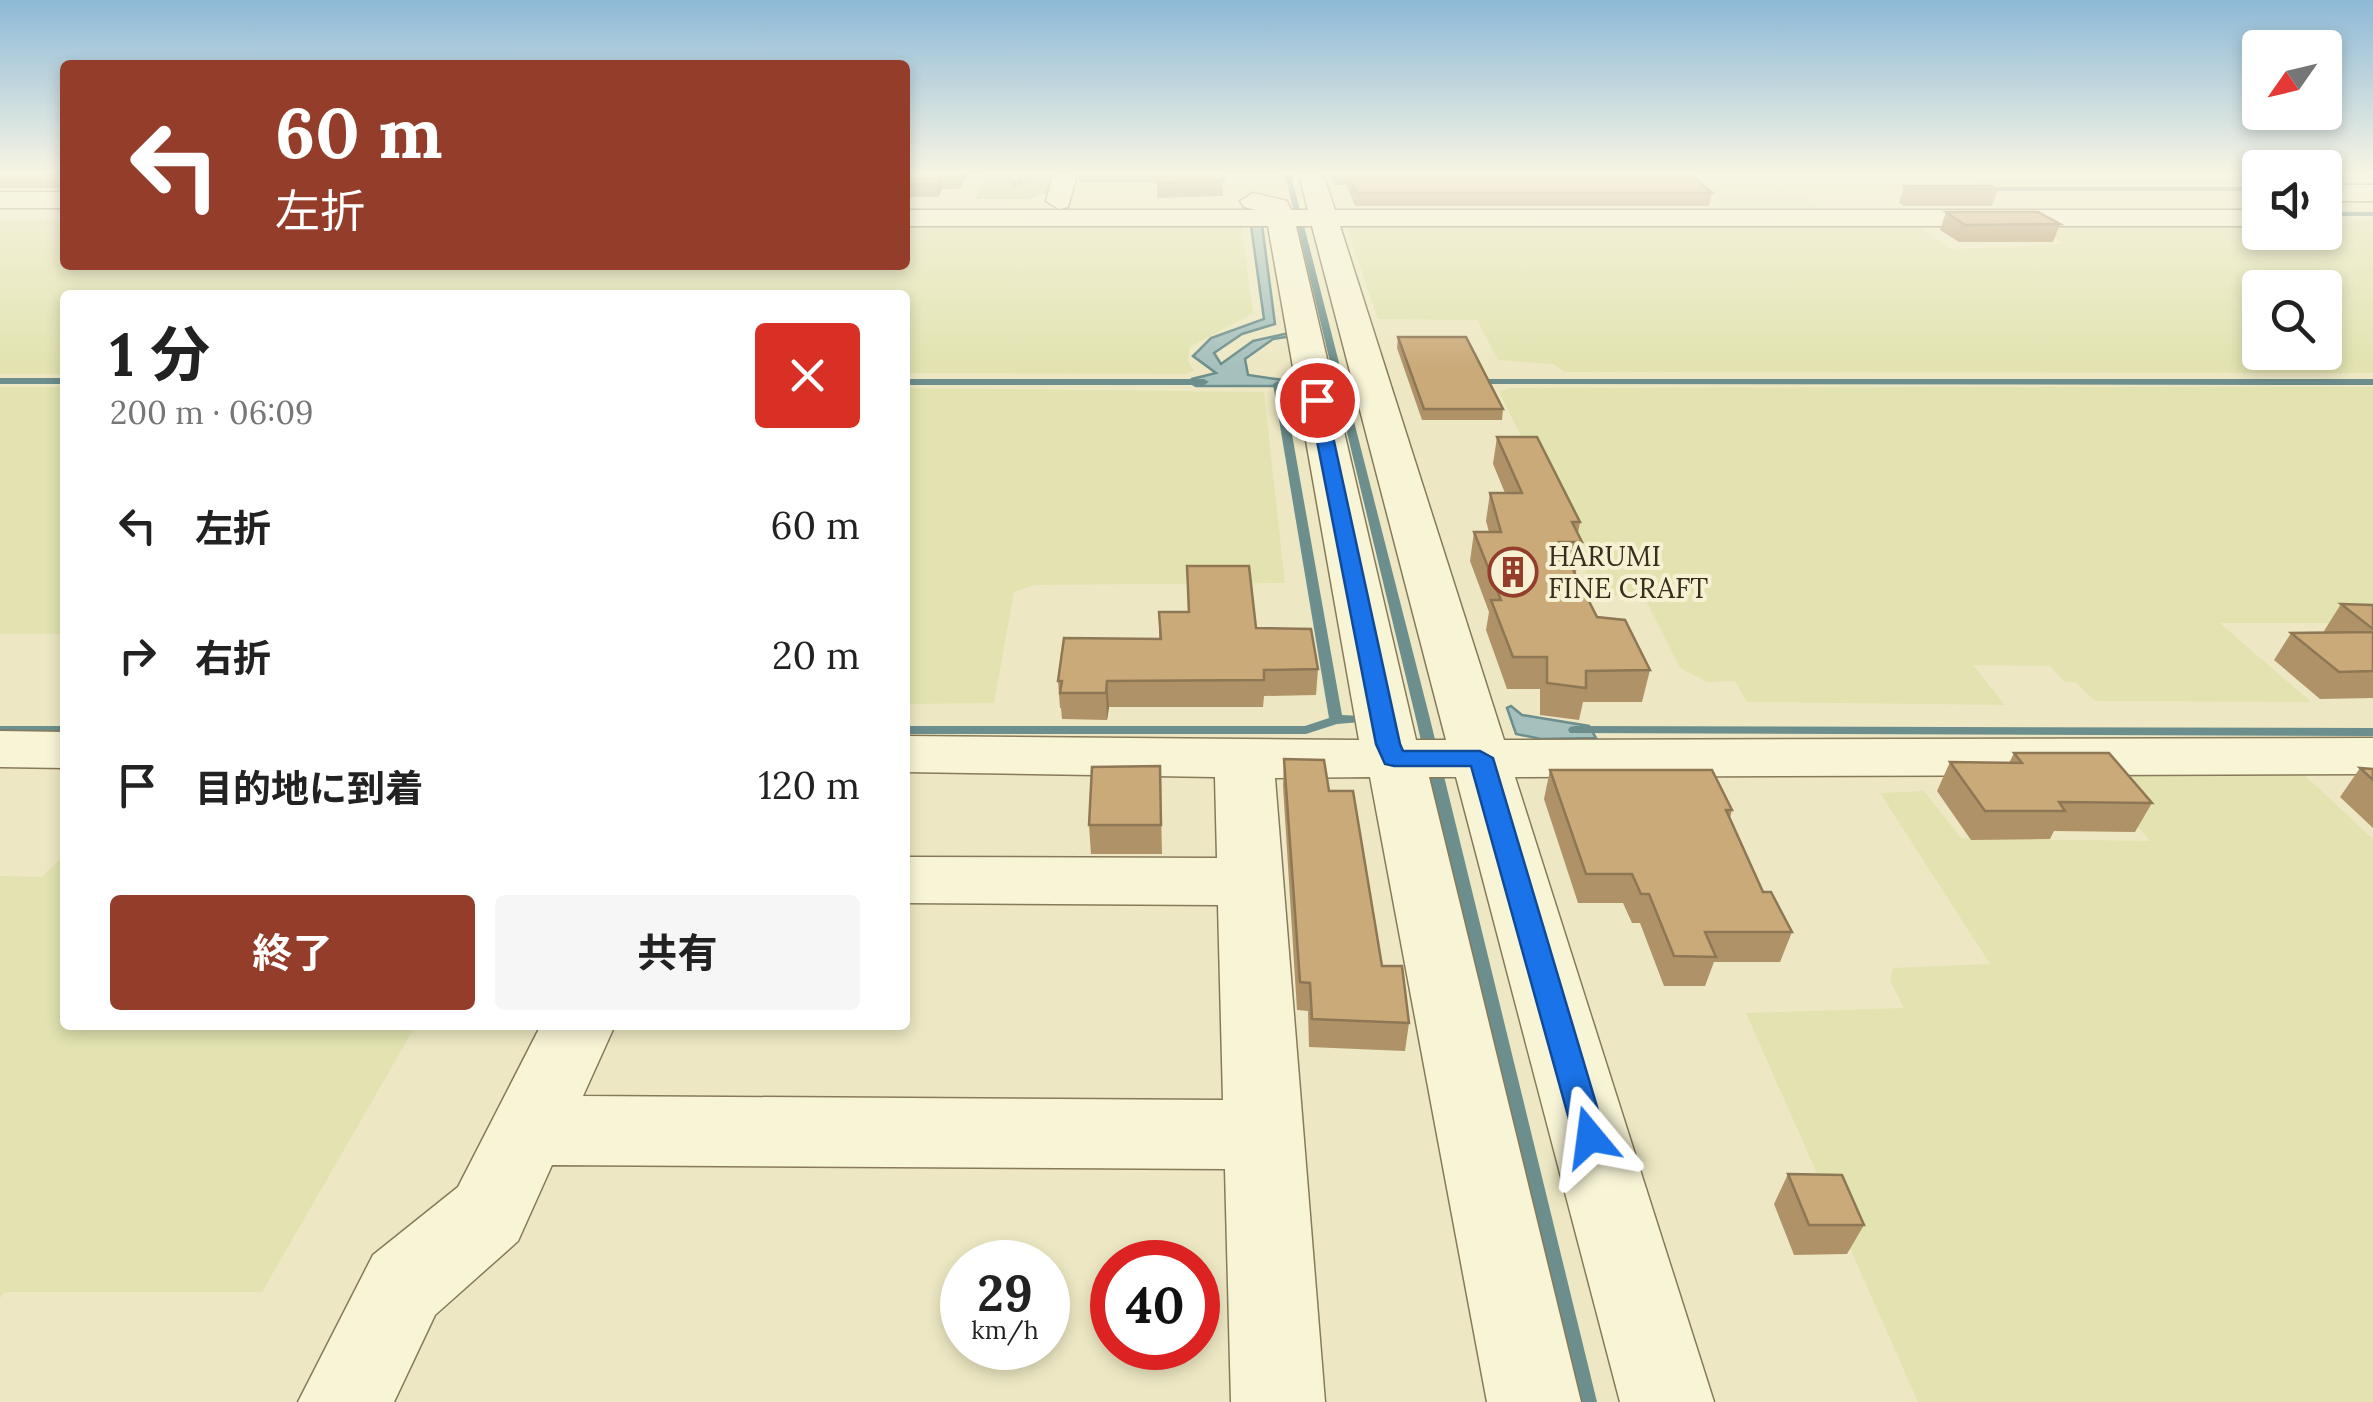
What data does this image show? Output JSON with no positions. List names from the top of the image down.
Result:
{
  "places": {
    "building": ["HARUMI FINE CRAFT"]
  },
  "north": "bottom left",
  "page": {
    "turn": ["60 m", "左折"],
    "heading": ["1 分", "200 m · 06:09"],
    "list": [
      {
        "name": "左折",
        "value": "60 m"
      },
      {
        "name": "右折",
        "value": "20 m"
      },
      {
        "name": "目的地に到着",
        "value": "120 m"
      }
    ],
    "buttons": ["終了", "共有"],
    "speed": "29 km/h",
    "limit": "40"
  }
}
